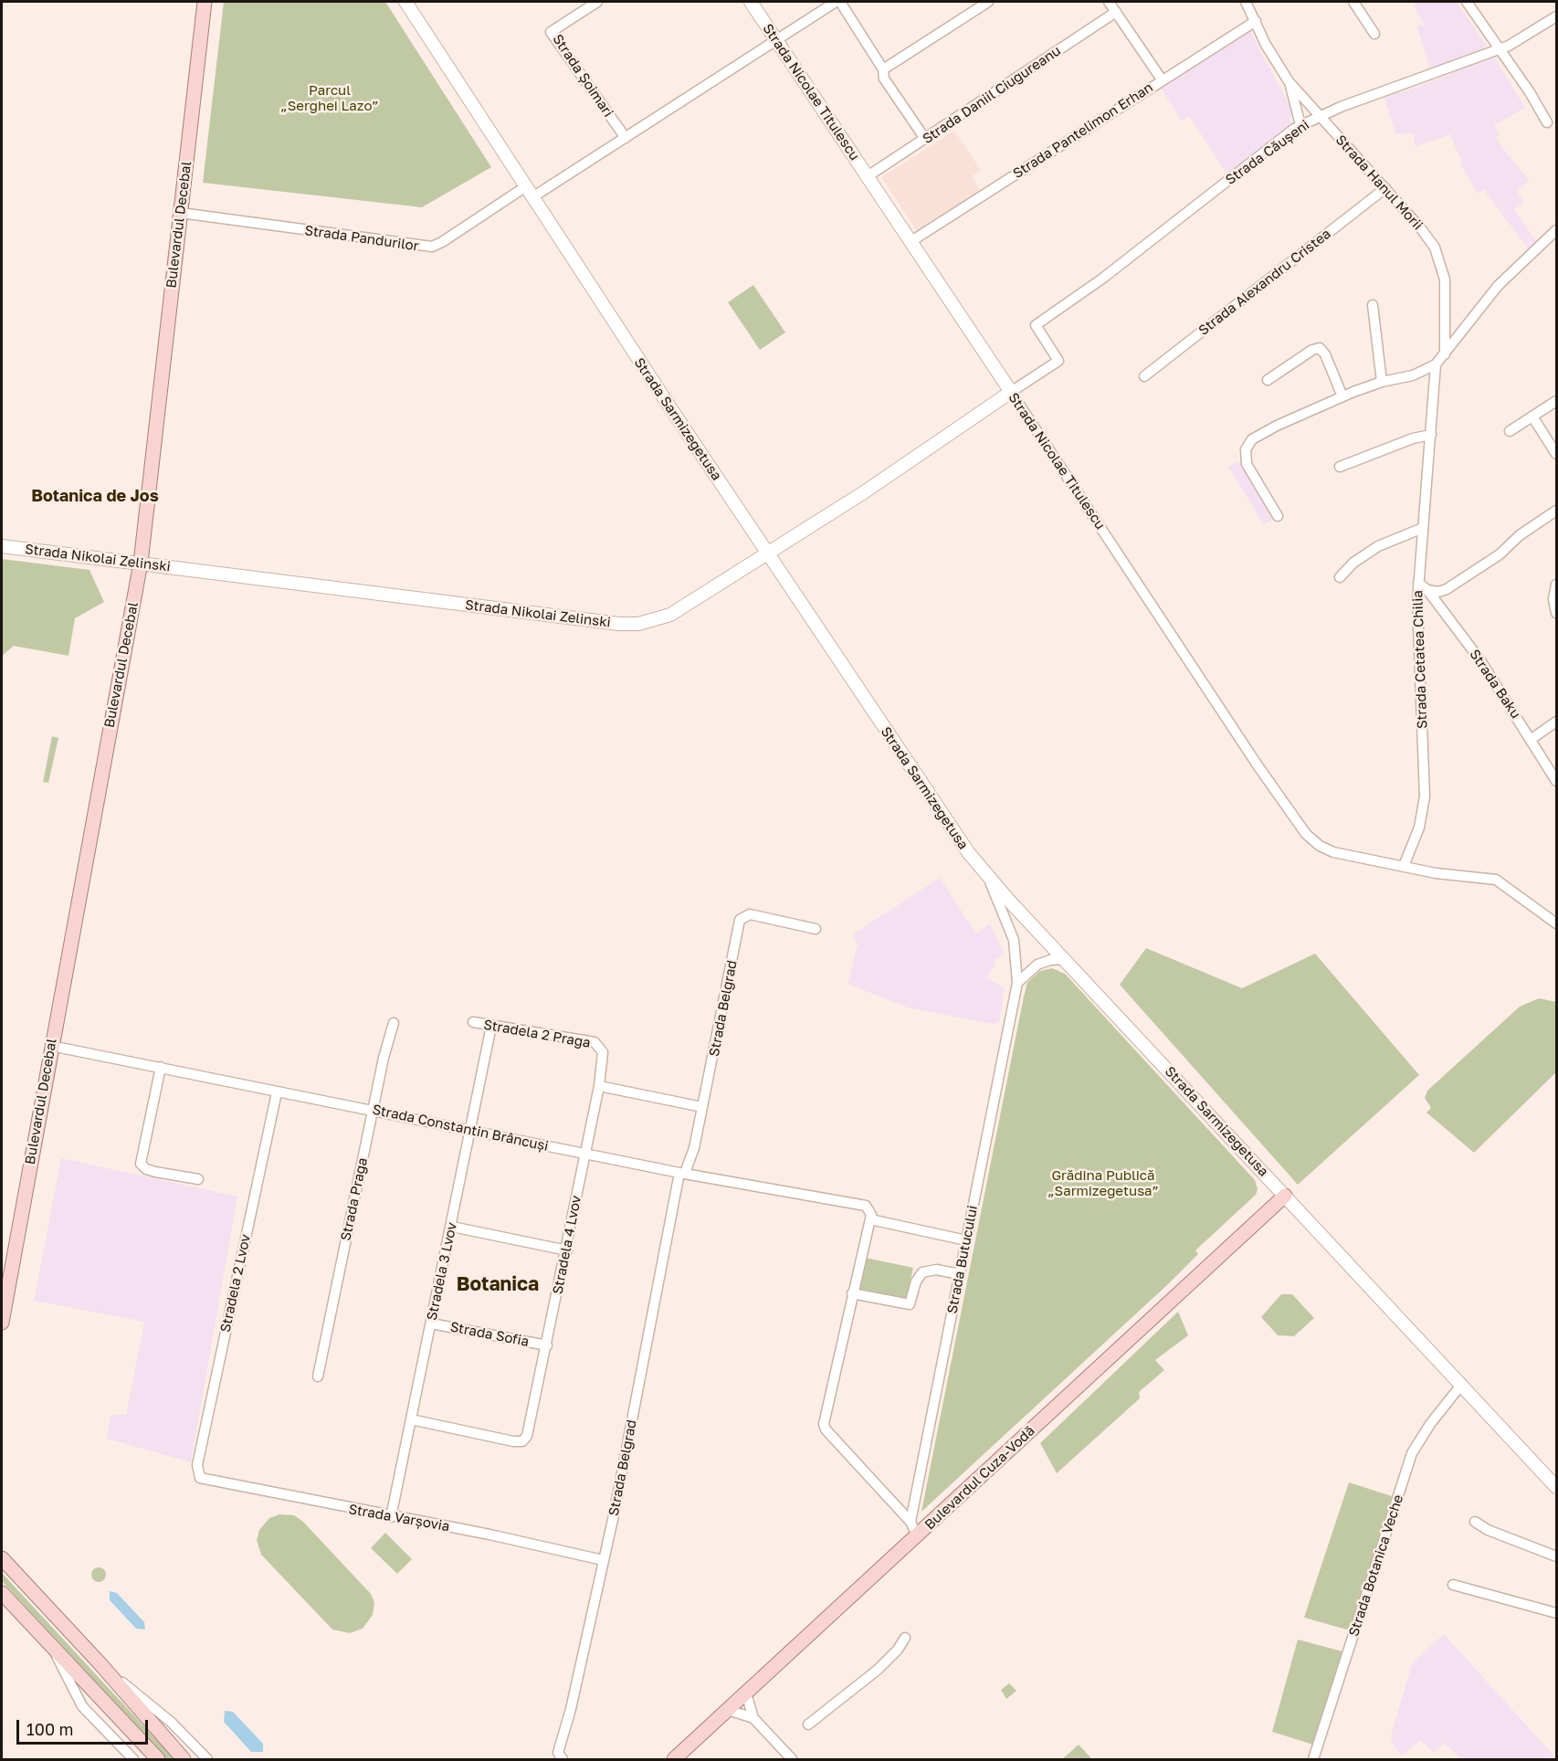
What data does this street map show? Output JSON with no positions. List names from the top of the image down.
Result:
{
  "streets": {
    "main road": [
      "Strada Nicolae Titulescu",
      "Bulevardul Decebal",
      "Strada Sarmizegetusa",
      "Strada Nikolai Zelinski",
      "Bulevardul Cuza-Vodă"
    ],
    "street": [
      "Strada Șoimari",
      "Strada Daniil Ciugureanu",
      "Strada Pantelimon Erhan",
      "Strada Căușeni",
      "Strada Hanul Morii",
      "Strada Pandurilor",
      "Strada Alexandru Cristea",
      "Strada Cetatea Chilia",
      "Strada Baku",
      "Strada Belgrad",
      "Stradela 2 Praga",
      "Strada Constantin Brâncuși",
      "Strada Praga",
      "Stradela 4 Lvov",
      "Strada Butucului",
      "Stradela 3 Lvov",
      "Stradela 2 Lvov",
      "Strada Sofia",
      "Strada Varșovia",
      "Strada Botanica Veche"
    ]
  },
  "crossings": [
    ["Strada Șoimari", "Strada Pandurilor"],
    ["Strada Nicolae Titulescu", "Strada Daniil Ciugureanu"],
    ["Strada Nicolae Titulescu", "Strada Pantelimon Erhan"],
    ["Strada Nicolae Titulescu", "Strada Căușeni"],
    ["Strada Nicolae Titulescu", "Strada Pandurilor"],
    ["Strada Nicolae Titulescu", "Strada Nikolai Zelinski"],
    ["Strada Nicolae Titulescu", "Strada Cetatea Chilia"],
    ["Strada Pantelimon Erhan", "Strada Hanul Morii"],
    ["Strada Căușeni", "Strada Hanul Morii"],
    ["Strada Căușeni", "Strada Nikolai Zelinski"],
    ["Strada Hanul Morii", "Strada Alexandru Cristea"],
    ["Bulevardul Decebal", "Strada Pandurilor"],
    ["Bulevardul Decebal", "Strada Nikolai Zelinski"],
    ["Bulevardul Decebal", "Strada Constantin Brâncuși"],
    ["Strada Pandurilor", "Strada Sarmizegetusa"],
    ["Strada Sarmizegetusa", "Strada Nikolai Zelinski"],
    ["Strada Sarmizegetusa", "Strada Butucului"],
    ["Strada Sarmizegetusa", "Bulevardul Cuza-Vodă"],
    ["Strada Sarmizegetusa", "Strada Botanica Veche"],
    ["Strada Cetatea Chilia", "Strada Baku"],
    ["Strada Belgrad", "Strada Constantin Brâncuși"],
    ["Strada Belgrad", "Strada Varșovia"],
    ["Stradela 2 Praga", "Stradela 4 Lvov"],
    ["Stradela 2 Praga", "Stradela 3 Lvov"],
    ["Strada Constantin Brâncuși", "Strada Praga"],
    ["Strada Constantin Brâncuși", "Stradela 4 Lvov"],
    ["Strada Constantin Brâncuși", "Stradela 3 Lvov"],
    ["Strada Constantin Brâncuși", "Stradela 2 Lvov"],
    ["Stradela 4 Lvov", "Stradela 3 Lvov"],
    ["Stradela 4 Lvov", "Strada Sofia"],
    ["Stradela 3 Lvov", "Strada Sofia"],
    ["Stradela 3 Lvov", "Strada Varșovia"],
    ["Stradela 2 Lvov", "Strada Varșovia"]
  ],
  "districts": ["Botanica de Jos", "Botanica"],
  "parks": ["Parcul „Serghei Lazo”", "Grădina Publică „Sarmizegetusa”"],
  "scale_bar": "100 m"
}
